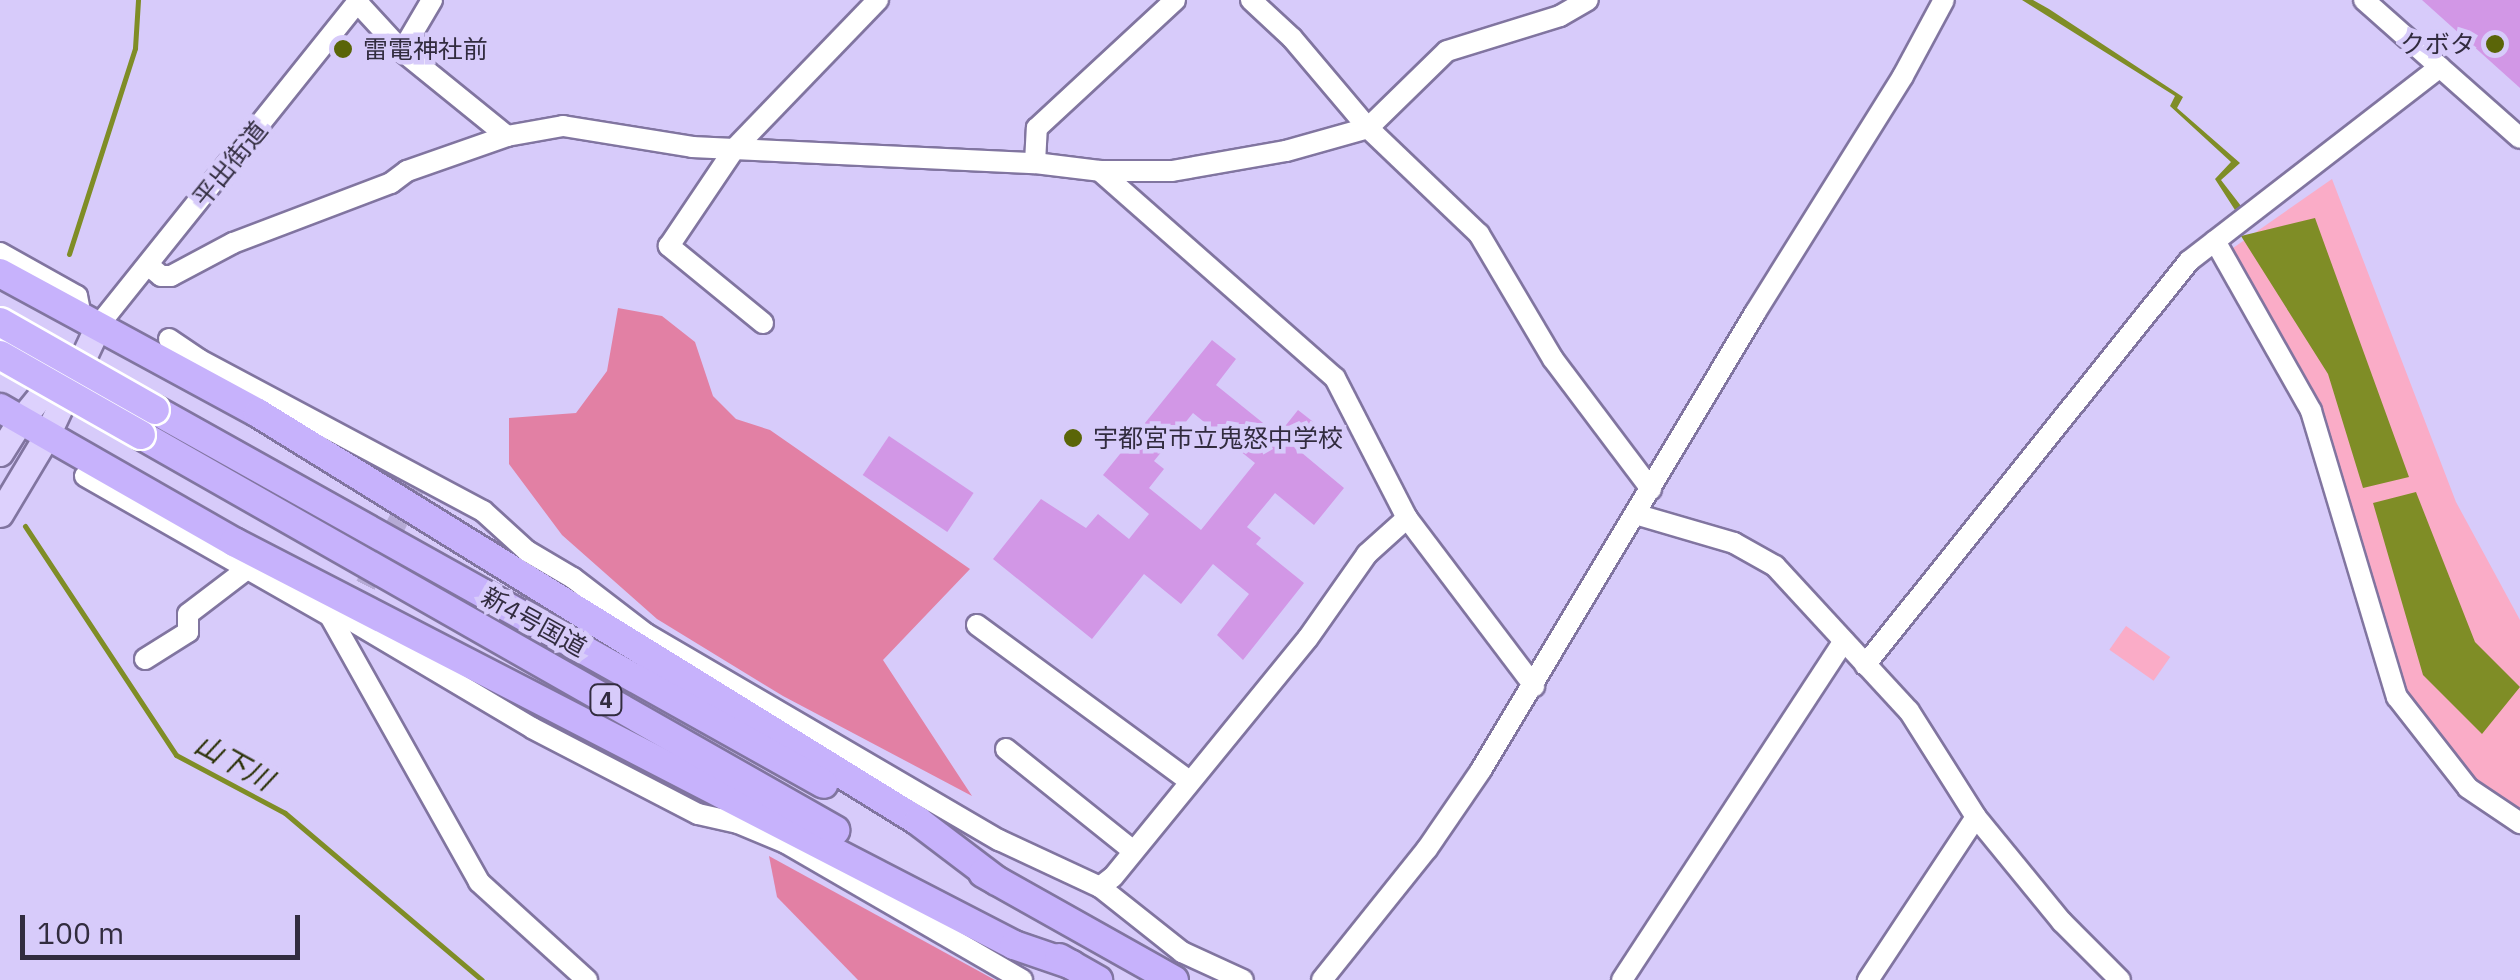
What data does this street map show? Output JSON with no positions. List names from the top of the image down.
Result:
{
  "streets": {
    "highway": ["新4号国道", "4"],
    "street": ["平出街道"]
  },
  "water": ["山下川"],
  "places": ["クボタ", "雷電神社前", "宇都宮市立鬼怒中学校"],
  "scale_bar": "100 m"
}
